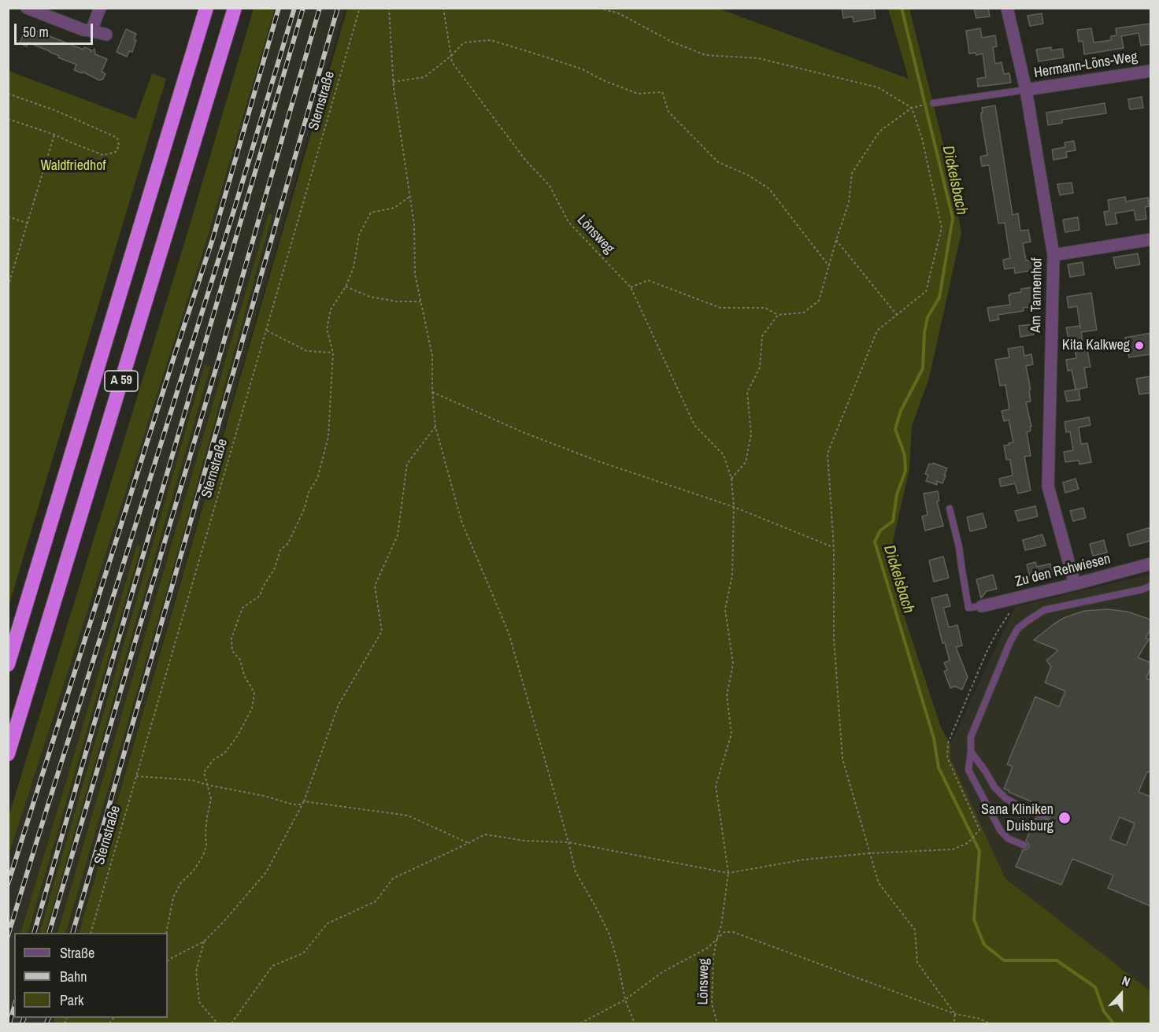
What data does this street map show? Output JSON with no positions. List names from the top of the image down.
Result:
{
  "streets": {
    "highway": ["A 59"],
    "street": ["Hermann-Löns-Weg", "Am Tannenhof", "Zu den Rehwiesen"],
    "path": ["Sternstraße", "Lönsweg"]
  },
  "crossings": [
    ["Hermann-Löns-Weg", "Am Tannenhof"],
    ["Am Tannenhof", "Zu den Rehwiesen"]
  ],
  "water": ["Dickelsbach"],
  "parks": ["Waldfriedhof"],
  "places": ["Kita Kalkweg", "Sana Kliniken Duisburg"],
  "legend": ["Straße", "Bahn", "Park"],
  "scale_bar": "50 m",
  "north": "top"
}
